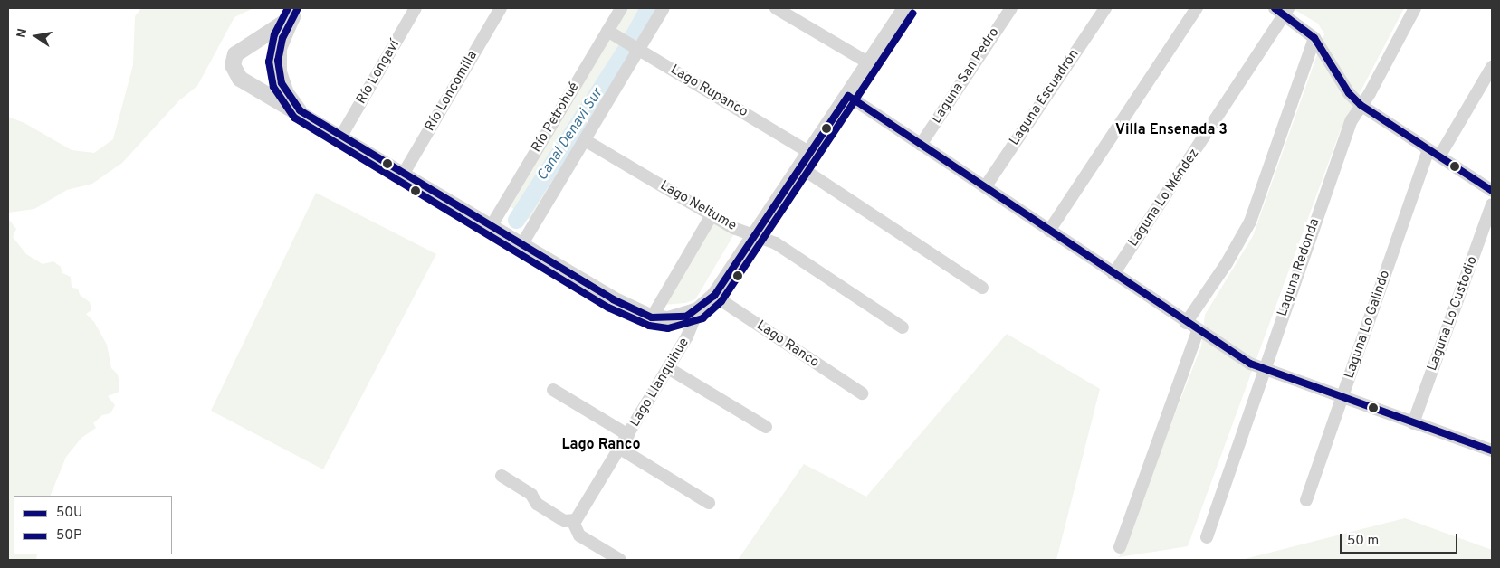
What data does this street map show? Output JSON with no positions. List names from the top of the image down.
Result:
{
  "streets": {
    "street": [
      "Río Longaví",
      "Laguna San Pedro",
      "Río Loncomilla",
      "Lago Rupanco",
      "Laguna Escuadrón",
      "Río Petrohué",
      "Laguna Lo Méndez",
      "Lago Neltume",
      "Laguna Redonda",
      "Laguna Lo Custodio",
      "Laguna Lo Galindo",
      "Lago Ranco",
      "Lago Llanquihue"
    ]
  },
  "crossings": [
    ["Lago Rupanco", "Río Petrohué"],
    ["Lago Rupanco", "Lago Llanquihue"],
    ["Lago Neltume", "Lago Llanquihue"],
    ["Lago Ranco", "Lago Llanquihue"]
  ],
  "districts": ["Villa Ensenada 3", "Lago Ranco"],
  "water": ["Canal Denavi Sur"],
  "lines": ["transit line 50U", "transit line 50P"],
  "legend": ["50U", "50P"],
  "scale_bar": "50 m",
  "north": "left"
}
